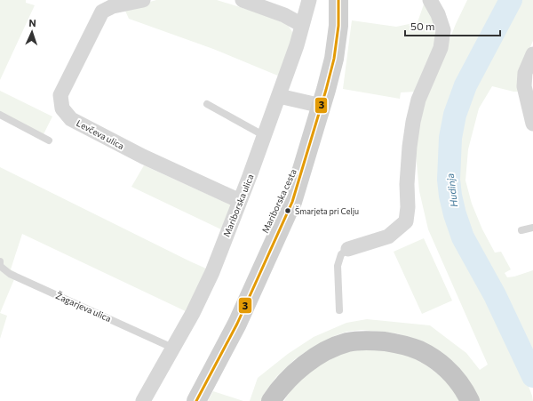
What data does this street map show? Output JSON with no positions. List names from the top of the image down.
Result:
{
  "streets": {
    "main road": ["Mariborska cesta"],
    "street": ["Levčeva ulica", "Mariborska ulica"],
    "lane": ["Žagarjeva ulica"]
  },
  "crossings": [
    ["Levčeva ulica", "Mariborska ulica"],
    ["Mariborska ulica", "Žagarjeva ulica"]
  ],
  "water": ["Hudinja"],
  "places": ["Šmarjeta pri Celju"],
  "lines": ["transit line 3"],
  "scale_bar": "50 m",
  "north": "top"
}
